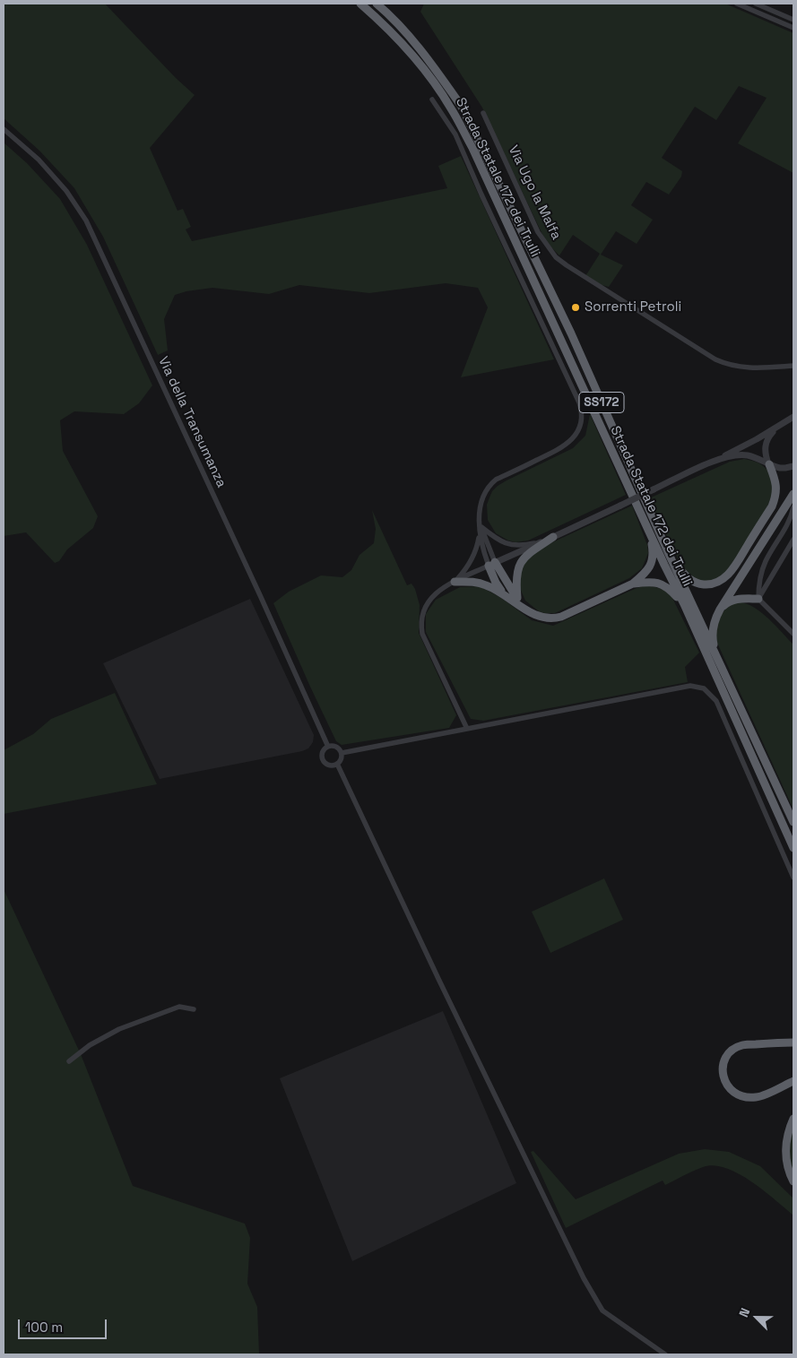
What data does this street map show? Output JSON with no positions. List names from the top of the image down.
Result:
{
  "streets": {
    "highway": ["Strada Statale 172 dei Trulli", "SS172"],
    "street": ["Via Ugo la Malfa", "Via della Transumanza"]
  },
  "places": ["Sorrenti Petroli"],
  "scale_bar": "100 m",
  "north": "top left"
}
